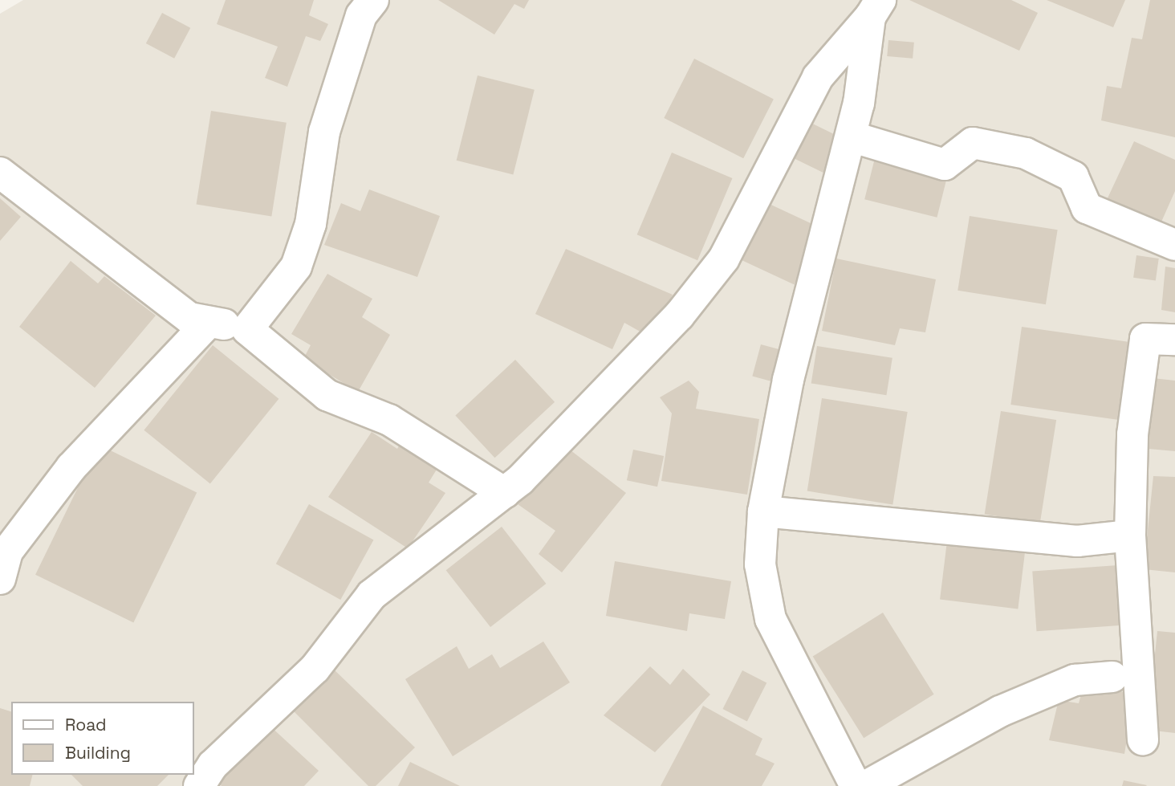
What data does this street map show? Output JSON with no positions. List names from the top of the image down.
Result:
{
  "legend": ["Road", "Building"]
}
